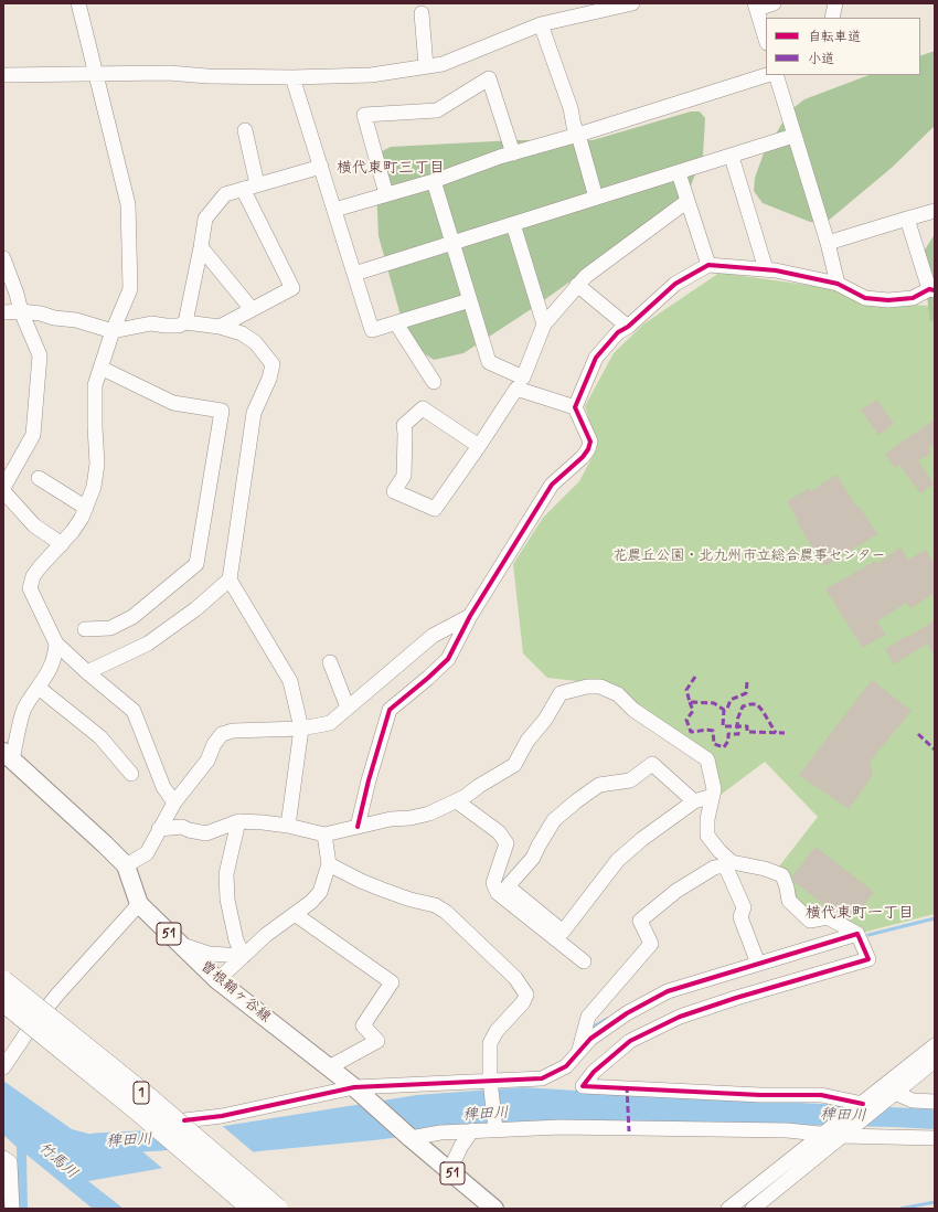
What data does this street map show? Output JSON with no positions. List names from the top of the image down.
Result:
{
  "streets": {
    "highway": ["1"],
    "main road": ["51", "曽根鞘ヶ谷線"]
  },
  "districts": ["横代東町三丁目", "横代東町一丁目"],
  "water": ["稗田川", "竹馬川"],
  "parks": ["花農丘公園・北九州市立総合農事センター"],
  "legend": ["自転車道", "小道"]
}
